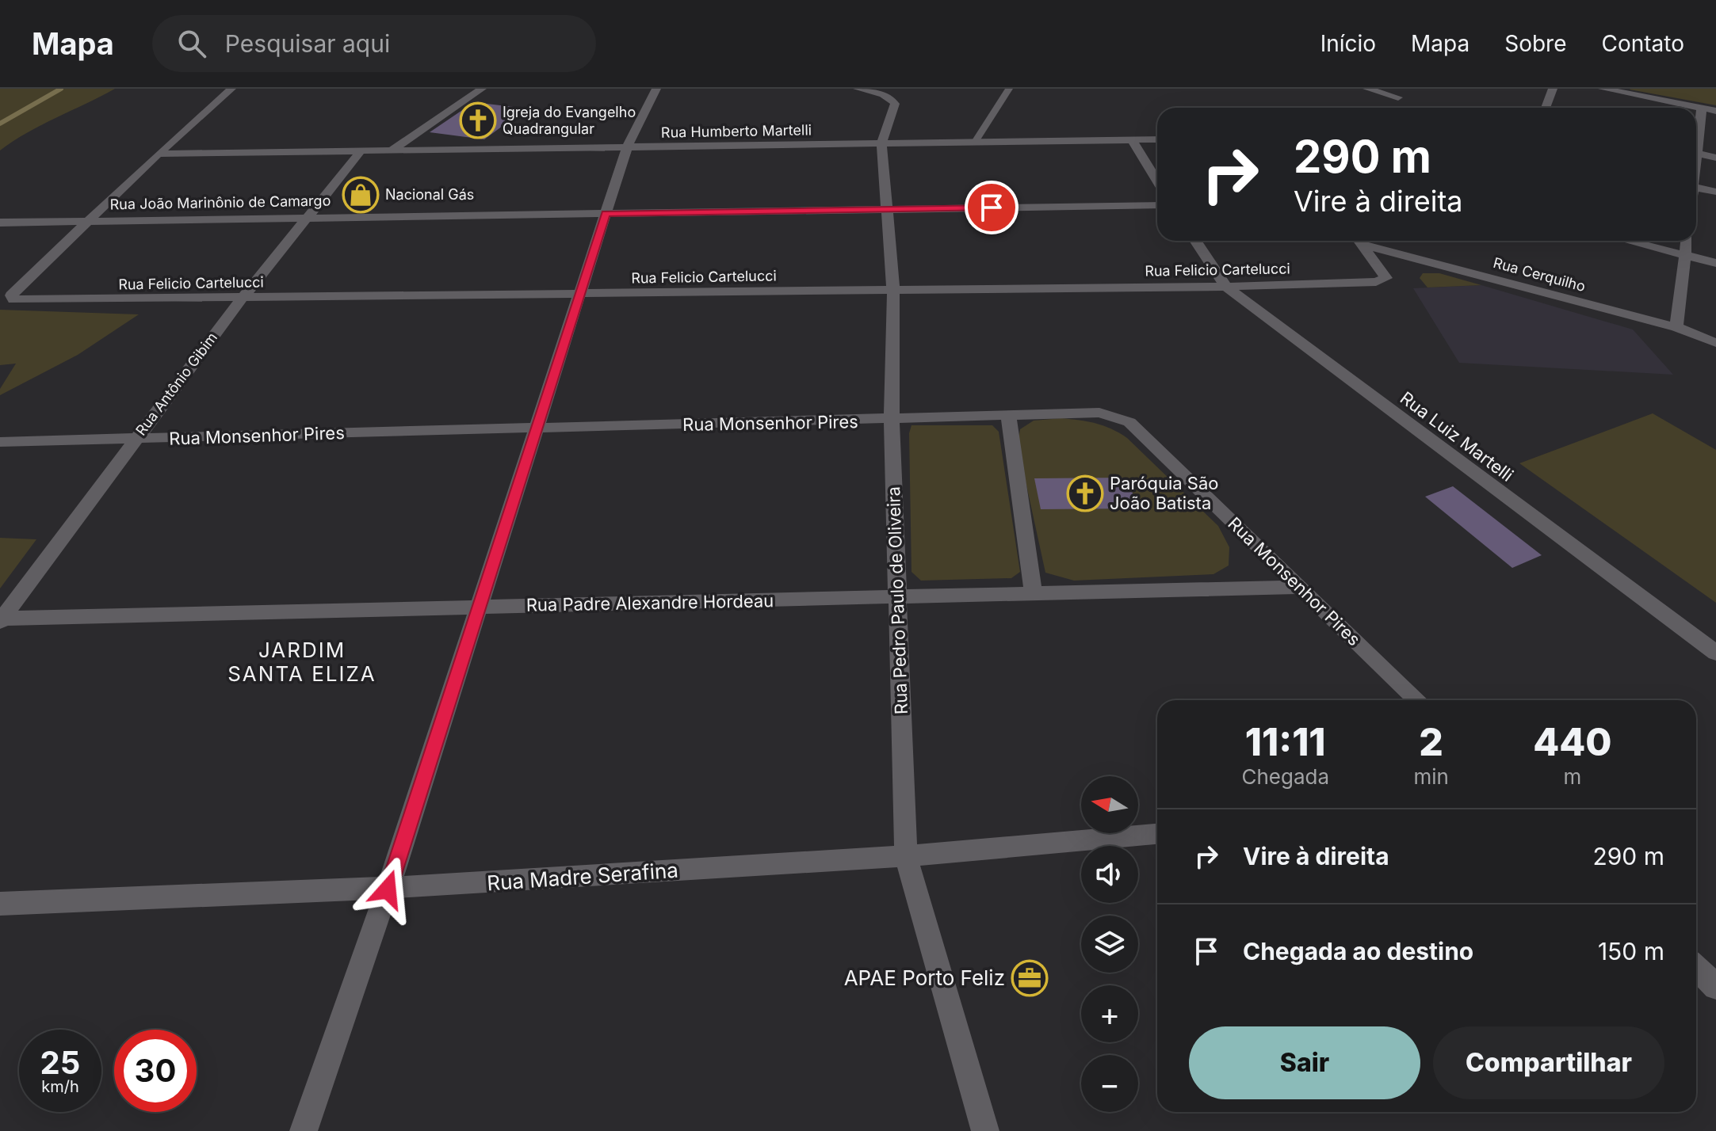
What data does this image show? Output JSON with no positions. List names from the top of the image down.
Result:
{
  "streets": {
    "street": [
      "Rua Humberto Martelli",
      "Rua João Marinônio de Camargo",
      "Rua Felicio Cartelucci",
      "Rua Cerquilho",
      "Rua Antônio Gibim",
      "Rua Monsenhor Pires",
      "Rua Luiz Martelli",
      "Rua Pedro Paulo de Oliveira",
      "Rua Padre Alexandre Hordeau",
      "Rua Madre Serafina"
    ]
  },
  "crossings": [
    ["Rua Humberto Martelli", "Rua Antônio Gibim"],
    ["Rua Humberto Martelli", "Rua Pedro Paulo de Oliveira"],
    ["Rua João Marinônio de Camargo", "Rua Felicio Cartelucci"],
    ["Rua João Marinônio de Camargo", "Rua Antônio Gibim"],
    ["Rua João Marinônio de Camargo", "Rua Pedro Paulo de Oliveira"],
    ["Rua Felicio Cartelucci", "Rua Cerquilho"],
    ["Rua Felicio Cartelucci", "Rua Antônio Gibim"],
    ["Rua Felicio Cartelucci", "Rua Luiz Martelli"],
    ["Rua Felicio Cartelucci", "Rua Pedro Paulo de Oliveira"],
    ["Rua Antônio Gibim", "Rua Monsenhor Pires"],
    ["Rua Antônio Gibim", "Rua Padre Alexandre Hordeau"],
    ["Rua Monsenhor Pires", "Rua Pedro Paulo de Oliveira"],
    ["Rua Monsenhor Pires", "Rua Padre Alexandre Hordeau"],
    ["Rua Pedro Paulo de Oliveira", "Rua Padre Alexandre Hordeau"],
    ["Rua Pedro Paulo de Oliveira", "Rua Madre Serafina"]
  ],
  "districts": ["JARDIM SANTA ELIZA"],
  "places": {
    "church": ["Igreja do Evangelho Quadrangular", "Paróquia São João Batista"],
    "shop": ["Nacional Gás"],
    "office": ["APAE Porto Feliz"]
  },
  "north": "left",
  "page": {
    "header": "Mapa",
    "search": "Pesquisar aqui",
    "nav": [
      "Início",
      "Mapa",
      "Sobre",
      "Contato"
    ],
    "turn": ["290 m", "Vire à direita"],
    "eta": [
      "11:11",
      "Chegada",
      "2",
      "min",
      "440",
      "m"
    ],
    "map_buttons": ["+", "−"],
    "list": [
      {
        "name": "Vire à direita",
        "value": "290 m"
      },
      {
        "name": "Chegada ao destino",
        "value": "150 m"
      }
    ],
    "buttons": ["Sair", "Compartilhar"],
    "speed": "25 km/h",
    "limit": "30"
  }
}
